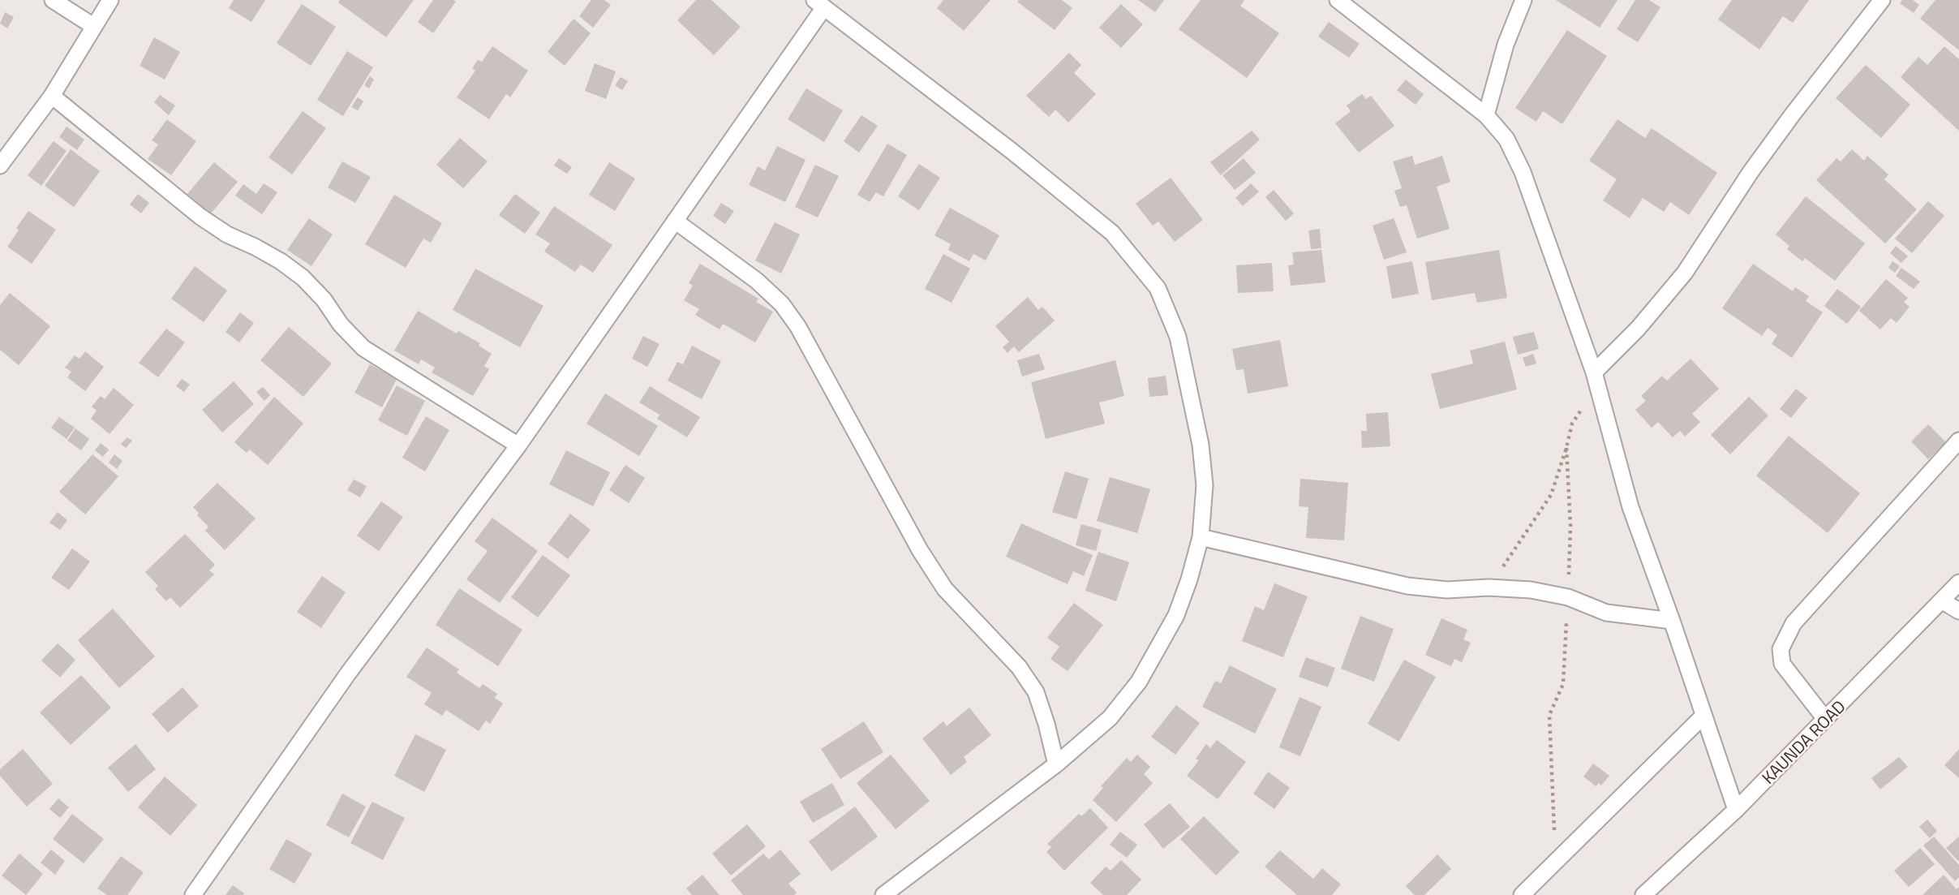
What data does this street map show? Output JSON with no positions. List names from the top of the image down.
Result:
{
  "streets": {
    "street": ["KAUNDA ROAD"]
  }
}
